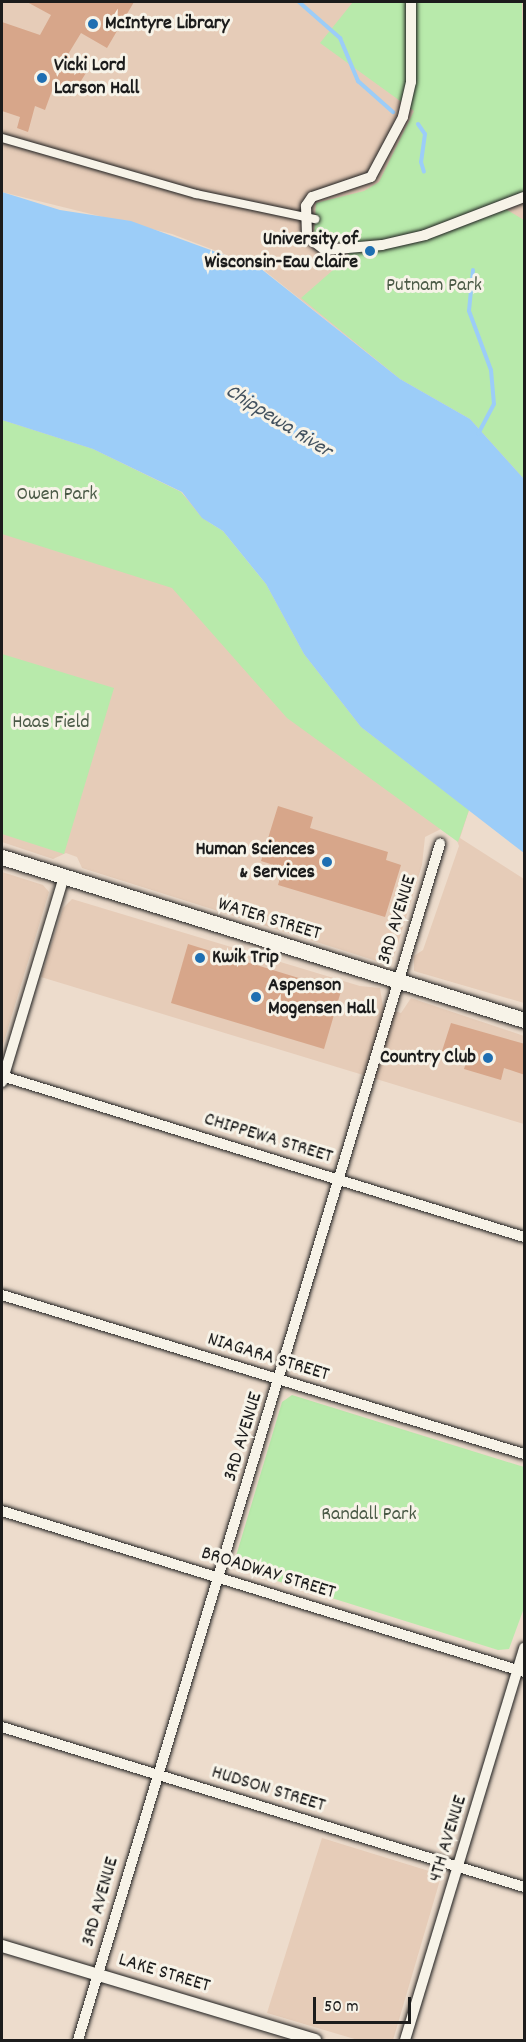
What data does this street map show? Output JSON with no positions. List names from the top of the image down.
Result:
{
  "streets": {
    "main road": ["WATER STREET"],
    "street": [
      "3RD AVENUE",
      "CHIPPEWA STREET",
      "NIAGARA STREET",
      "BROADWAY STREET",
      "HUDSON STREET",
      "4TH AVENUE",
      "LAKE STREET"
    ]
  },
  "crossings": [
    ["WATER STREET", "3RD AVENUE"],
    ["3RD AVENUE", "CHIPPEWA STREET"],
    ["3RD AVENUE", "NIAGARA STREET"],
    ["3RD AVENUE", "BROADWAY STREET"],
    ["3RD AVENUE", "HUDSON STREET"],
    ["3RD AVENUE", "LAKE STREET"],
    ["BROADWAY STREET", "4TH AVENUE"],
    ["HUDSON STREET", "4TH AVENUE"]
  ],
  "water": ["Chippewa River"],
  "parks": [
    "Putnam Park",
    "Owen Park",
    "Haas Field",
    "Randall Park"
  ],
  "places": [
    "McIntyre Library",
    "Vicki Lord Larson Hall",
    "University of Wisconsin-Eau Claire",
    "Human Sciences & Services",
    "Kwik Trip",
    "Aspenson Mogensen Hall",
    "Country Club"
  ],
  "scale_bar": "50 m"
}
